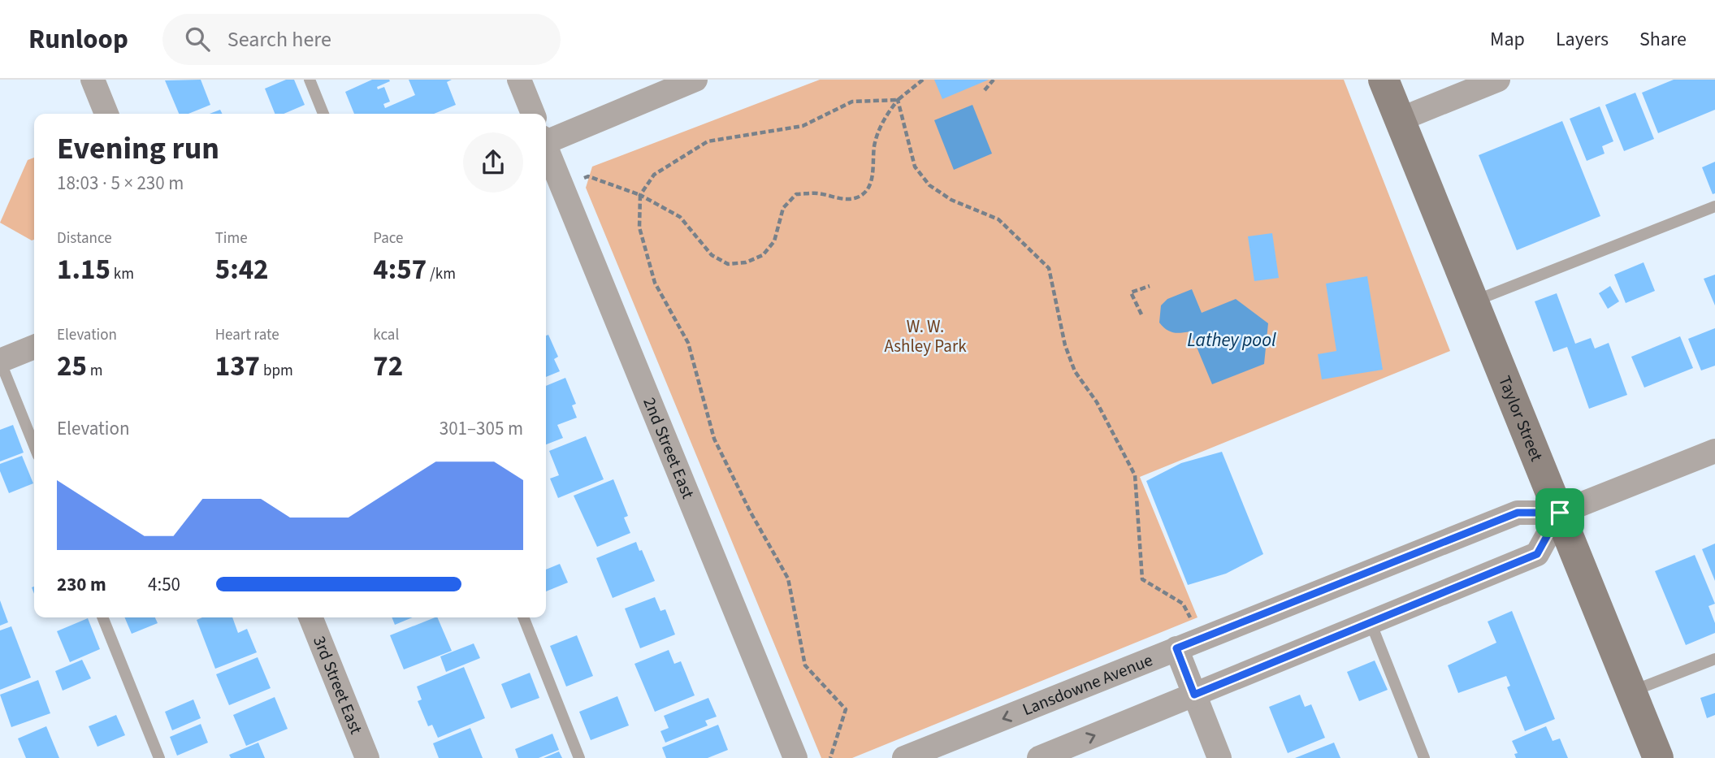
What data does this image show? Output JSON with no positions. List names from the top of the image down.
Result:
{
  "streets": {
    "main road": ["Taylor Street"],
    "street": ["2nd Street East", "Lansdowne Avenue", "3rd Street East"]
  },
  "crossings": [
    ["Taylor Street", "Lansdowne Avenue"]
  ],
  "water": ["Lathey pool"],
  "parks": ["W. W. Ashley Park"],
  "page": {
    "header": "Runloop",
    "search": "Search here",
    "nav": ["Map", "Layers", "Share"],
    "heading": ["Evening run", "18:03 · 5 × 230 m"],
    "stats": [
      ["Distance", "1.15 km"],
      ["Time", "5:42"],
      ["Pace", "4:57 /km"],
      ["Elevation", "25 m"],
      ["Heart rate", "137 bpm"],
      ["kcal", "72"]
    ],
    "chart": ["Elevation", "301–305 m"],
    "list": [
      {
        "name": "230 m",
        "note": "4:50"
      }
    ]
  }
}
